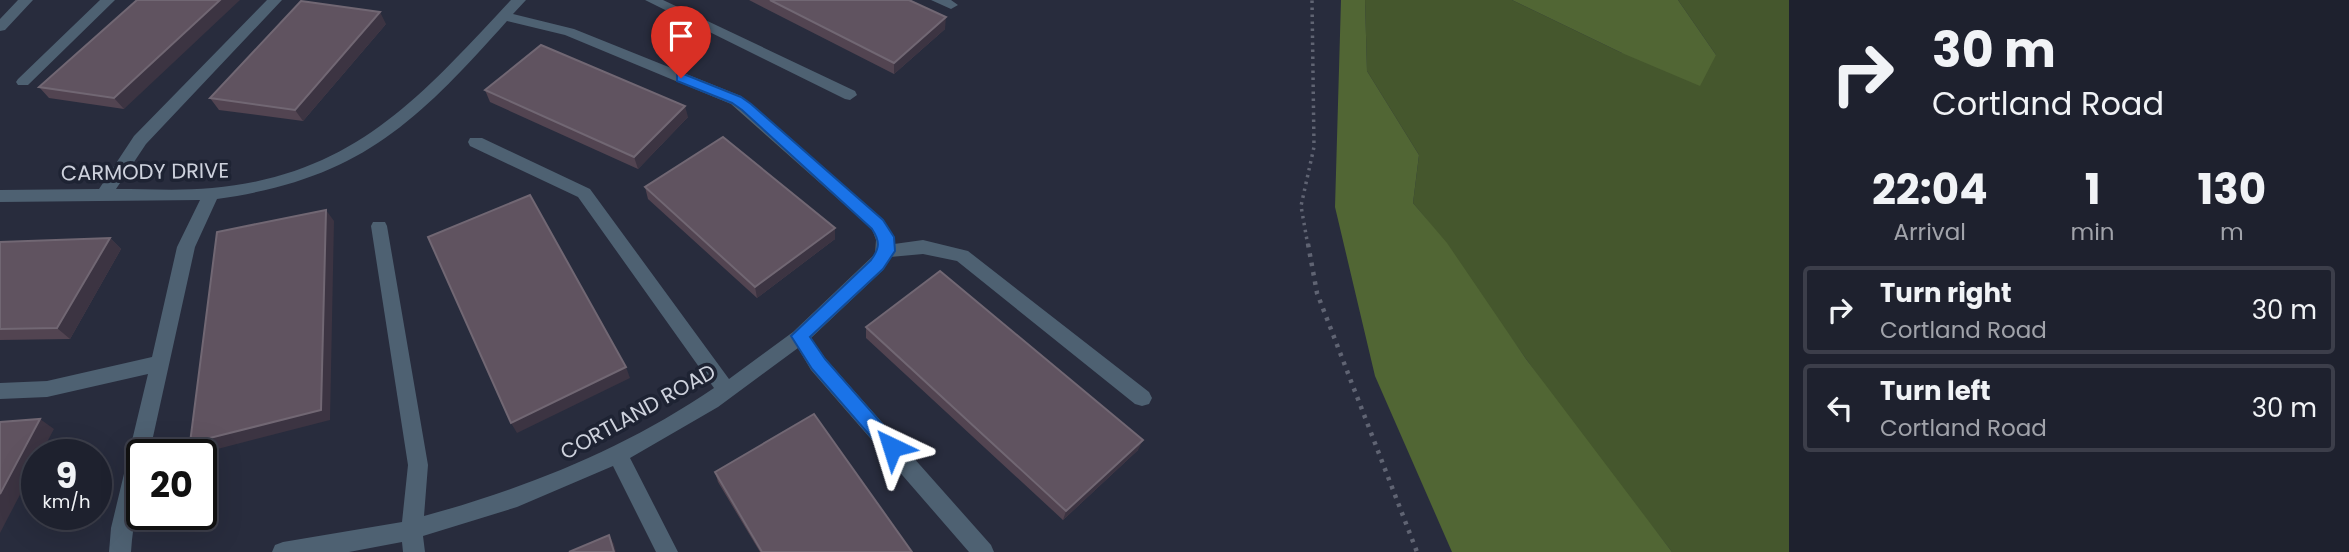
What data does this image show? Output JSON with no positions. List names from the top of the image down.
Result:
{
  "streets": {
    "street": ["CARMODY DRIVE", "CORTLAND ROAD"]
  },
  "page": {
    "turn": ["30 m", "Cortland Road"],
    "eta": [
      "22:04",
      "Arrival",
      "1",
      "min",
      "130",
      "m"
    ],
    "list": [
      {
        "name": "Turn right",
        "note": "Cortland Road",
        "value": "30 m"
      },
      {
        "name": "Turn left",
        "note": "Cortland Road",
        "value": "30 m"
      }
    ],
    "speed": "9 km/h",
    "limit": "20"
  }
}
